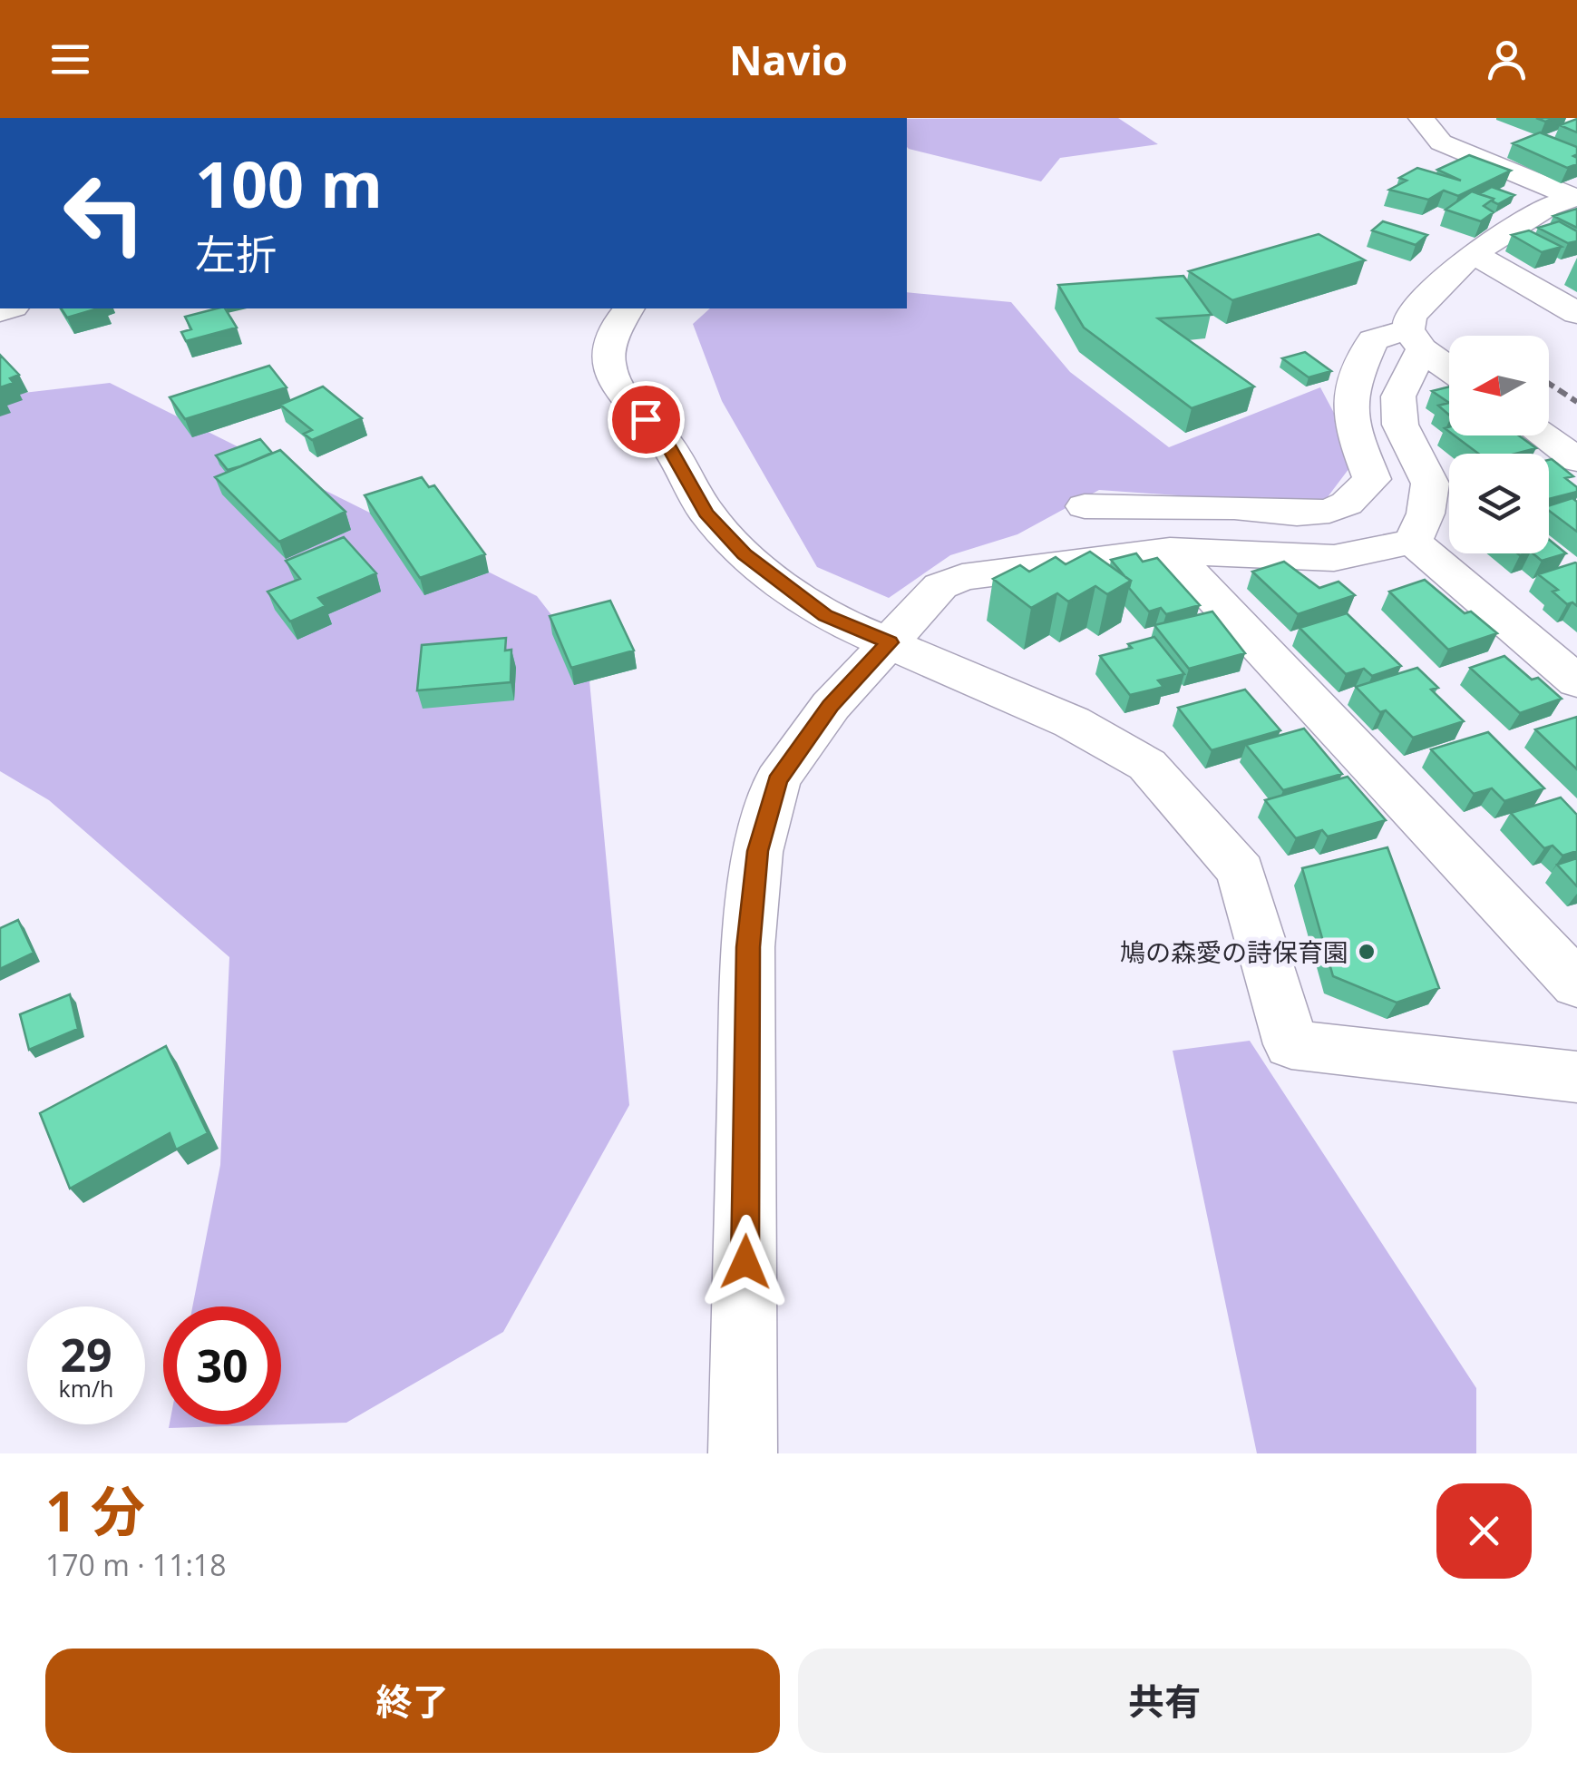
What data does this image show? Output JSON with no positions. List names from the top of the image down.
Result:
{
  "places": ["鳩の森愛の詩保育園"],
  "north": "left",
  "page": {
    "header": "Navio",
    "turn": ["100 m", "左折"],
    "speed": "29 km/h",
    "limit": "30",
    "heading": ["1 分", "170 m · 11:18"],
    "buttons": ["終了", "共有"]
  }
}
